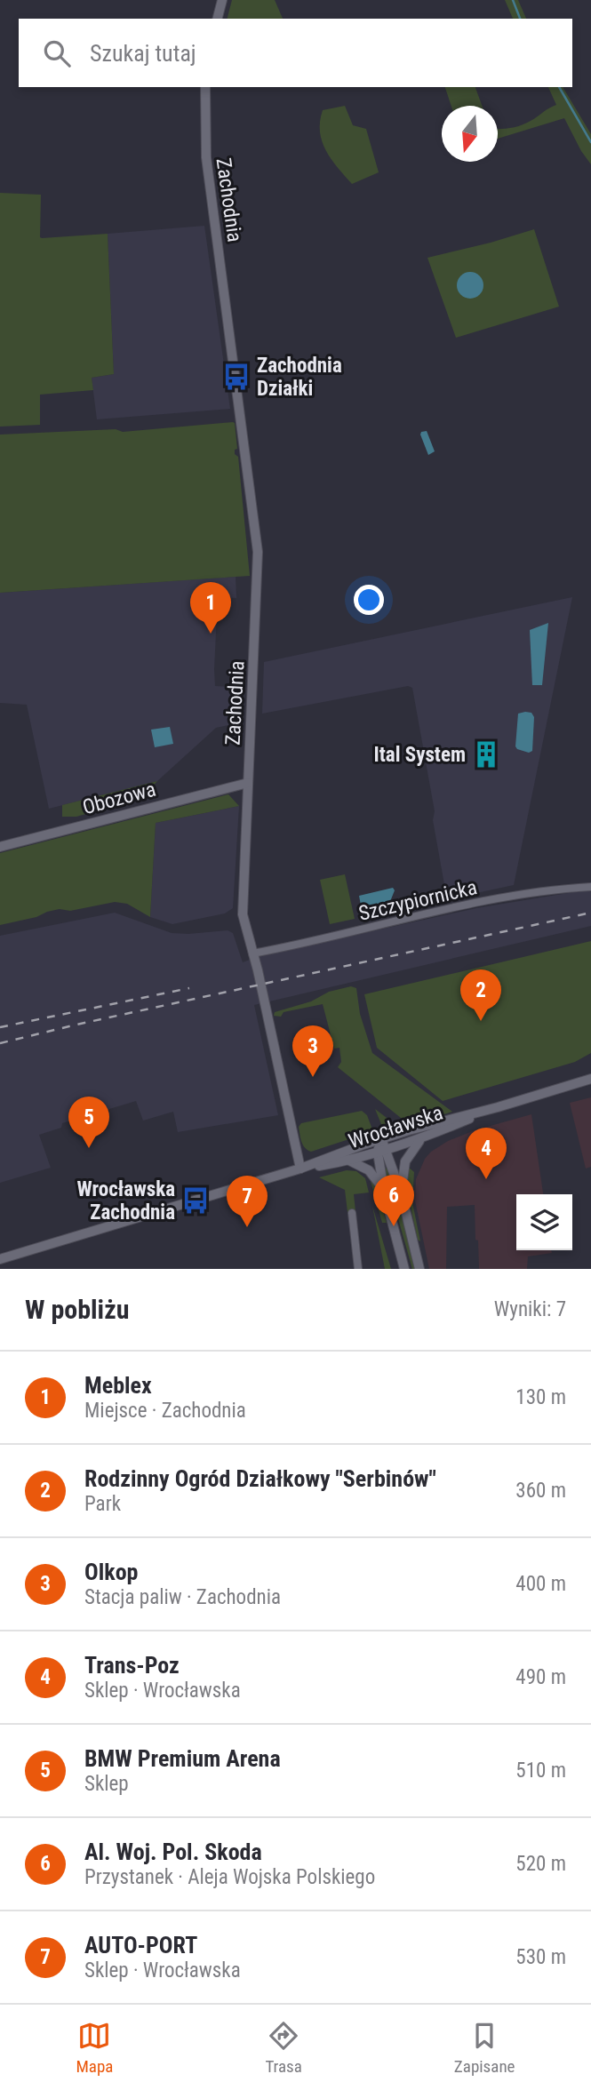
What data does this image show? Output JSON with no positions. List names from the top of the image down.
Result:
{
  "streets": {
    "street": [
      "Zachodnia",
      "Obozowa",
      "Szczypiornicka",
      "Wrocławska"
    ]
  },
  "crossings": [
    ["Zachodnia", "Obozowa"],
    ["Zachodnia", "Szczypiornicka"],
    ["Zachodnia", "Wrocławska"]
  ],
  "places": {
    "bus stop": ["Zachodnia Działki", "Wrocławska Zachodnia"],
    "building": ["Ital System"]
  },
  "north": "bottom",
  "page": {
    "search": "Szukaj tutaj",
    "pins": [
      "1",
      "2",
      "3",
      "5",
      "4",
      "6",
      "7"
    ],
    "heading": ["W pobliżu", "Wyniki: 7"],
    "list": [
      {
        "mark": "1",
        "name": "Meblex",
        "note": "Miejsce · Zachodnia",
        "value": "130 m"
      },
      {
        "mark": "2",
        "name": "Rodzinny Ogród Działkowy \"Serbinów\"",
        "note": "Park",
        "value": "360 m"
      },
      {
        "mark": "3",
        "name": "Olkop",
        "note": "Stacja paliw · Zachodnia",
        "value": "400 m"
      },
      {
        "mark": "4",
        "name": "Trans-Poz",
        "note": "Sklep · Wrocławska",
        "value": "490 m"
      },
      {
        "mark": "5",
        "name": "BMW Premium Arena",
        "note": "Sklep",
        "value": "510 m"
      },
      {
        "mark": "6",
        "name": "Al. Woj. Pol. Skoda",
        "note": "Przystanek · Aleja Wojska Polskiego",
        "value": "520 m"
      },
      {
        "mark": "7",
        "name": "AUTO-PORT",
        "note": "Sklep · Wrocławska",
        "value": "530 m"
      }
    ],
    "nav": ["Mapa", "Trasa", "Zapisane"]
  }
}
